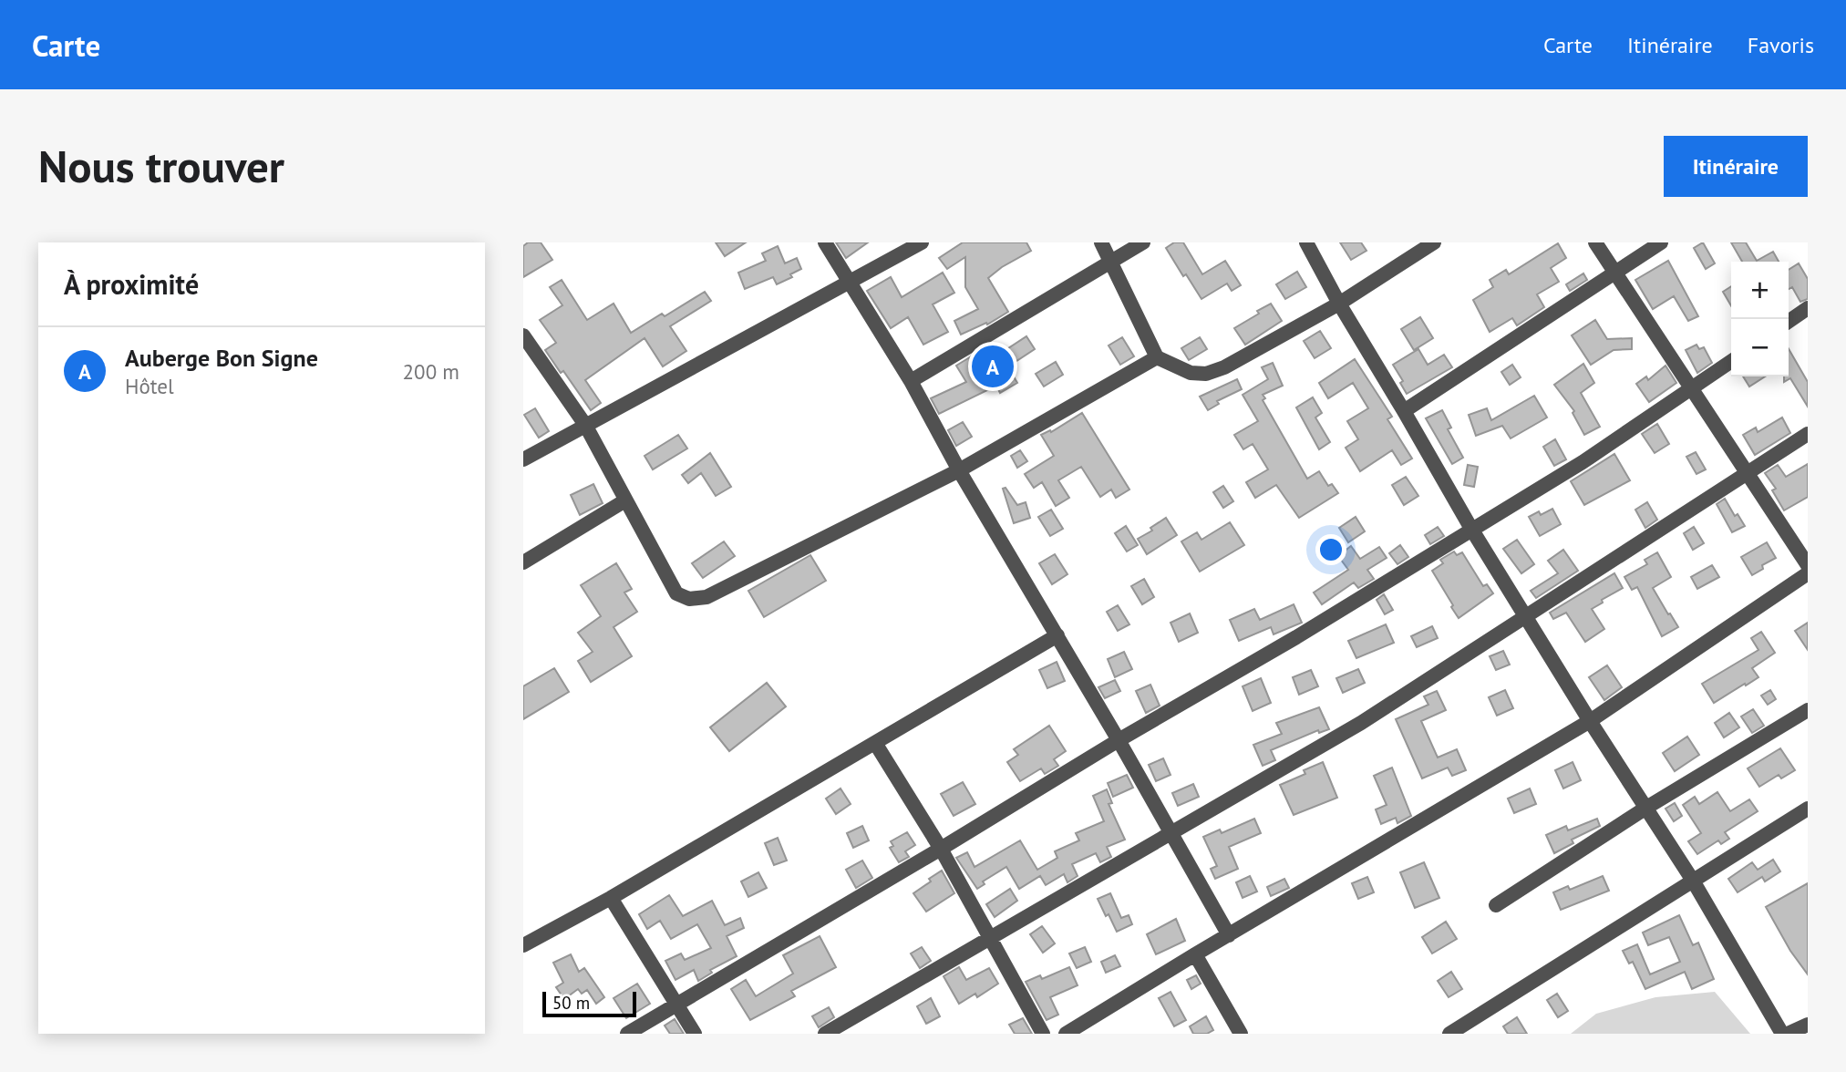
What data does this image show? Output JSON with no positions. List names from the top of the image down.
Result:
{
  "scale_bar": "50 m",
  "page": {
    "header": "Carte",
    "nav": ["Carte", "Itinéraire", "Favoris"],
    "buttons": "Itinéraire",
    "title": "Nous trouver",
    "heading": "À proximité",
    "map_buttons": ["+", "−"],
    "list": [
      {
        "mark": "A",
        "name": "Auberge Bon Signe",
        "note": "Hôtel",
        "value": "200 m"
      }
    ],
    "pins": "A",
    "scale": "50 m"
  }
}
